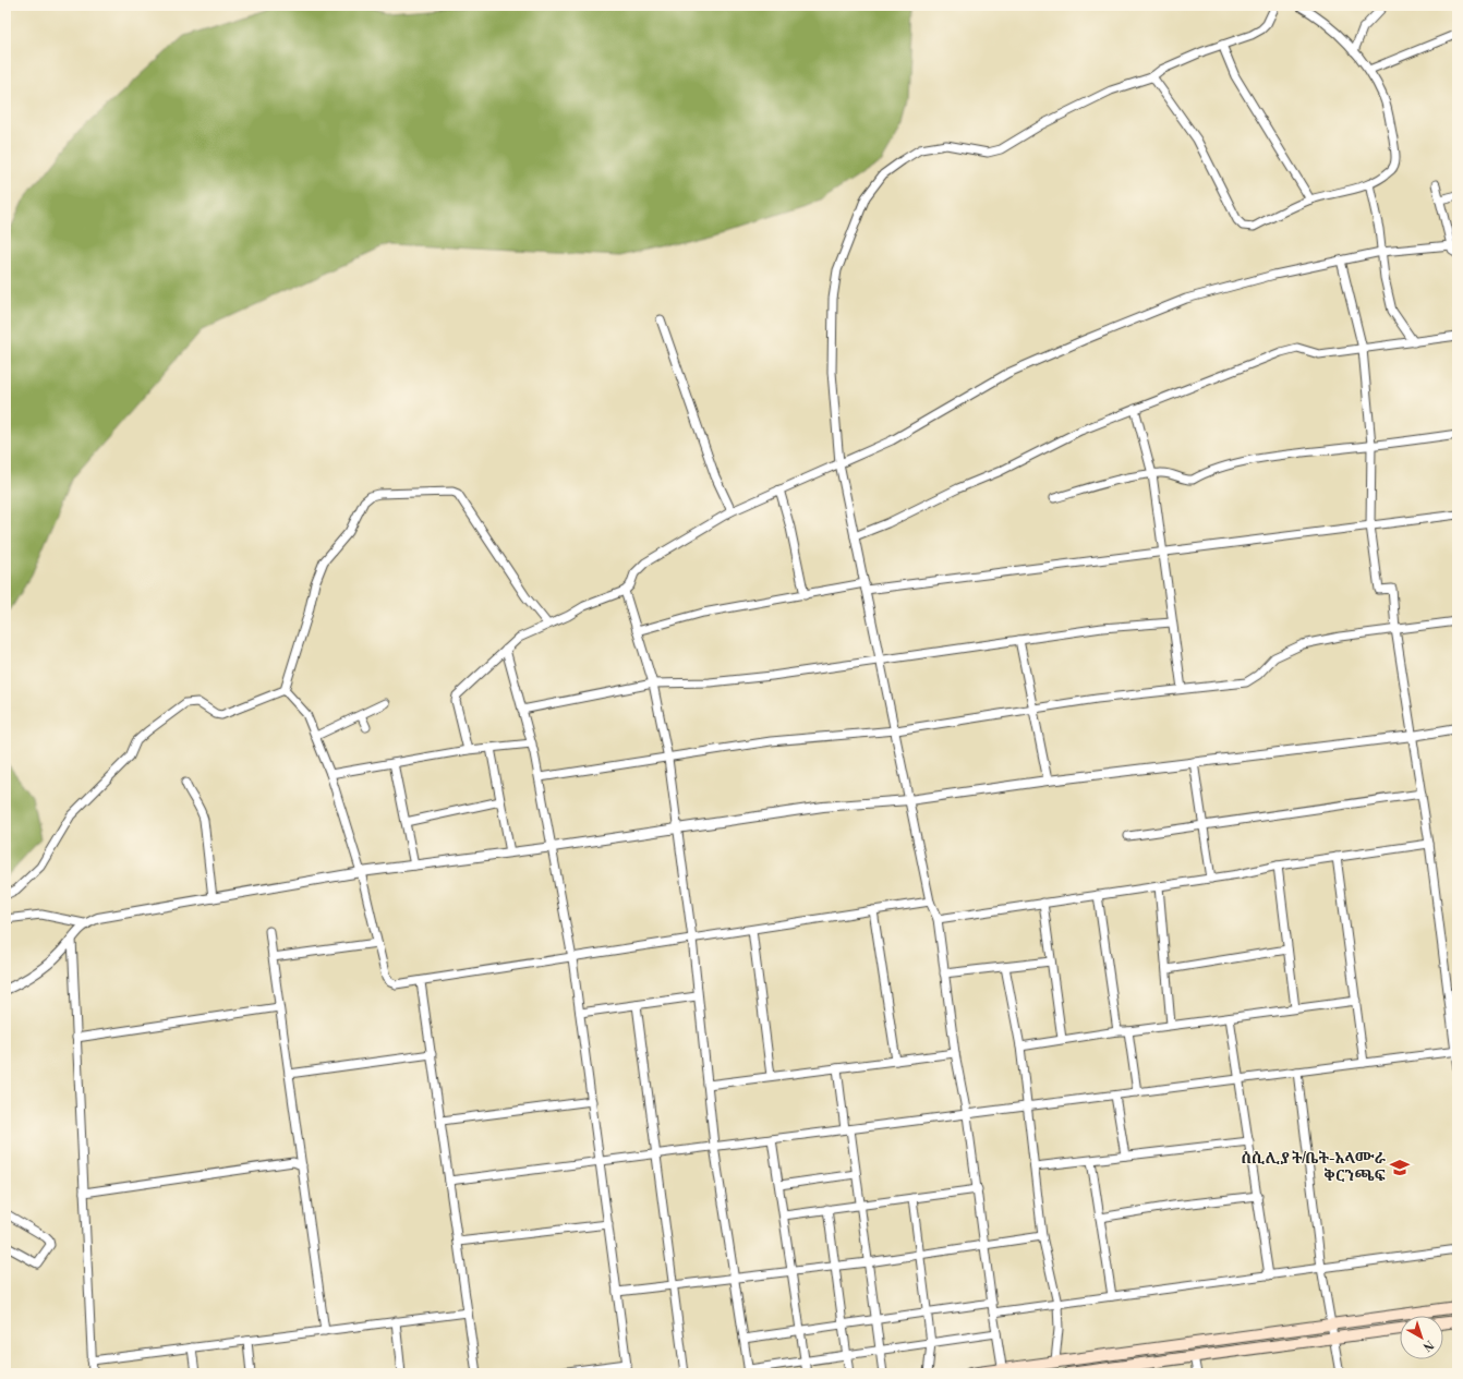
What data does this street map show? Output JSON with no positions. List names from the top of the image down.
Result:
{
  "places": {
    "school or university": ["ሰሲሊያ ት/ቤት-አላሙራ ቅርንጫፍ"]
  },
  "north": "bottom right"
}
